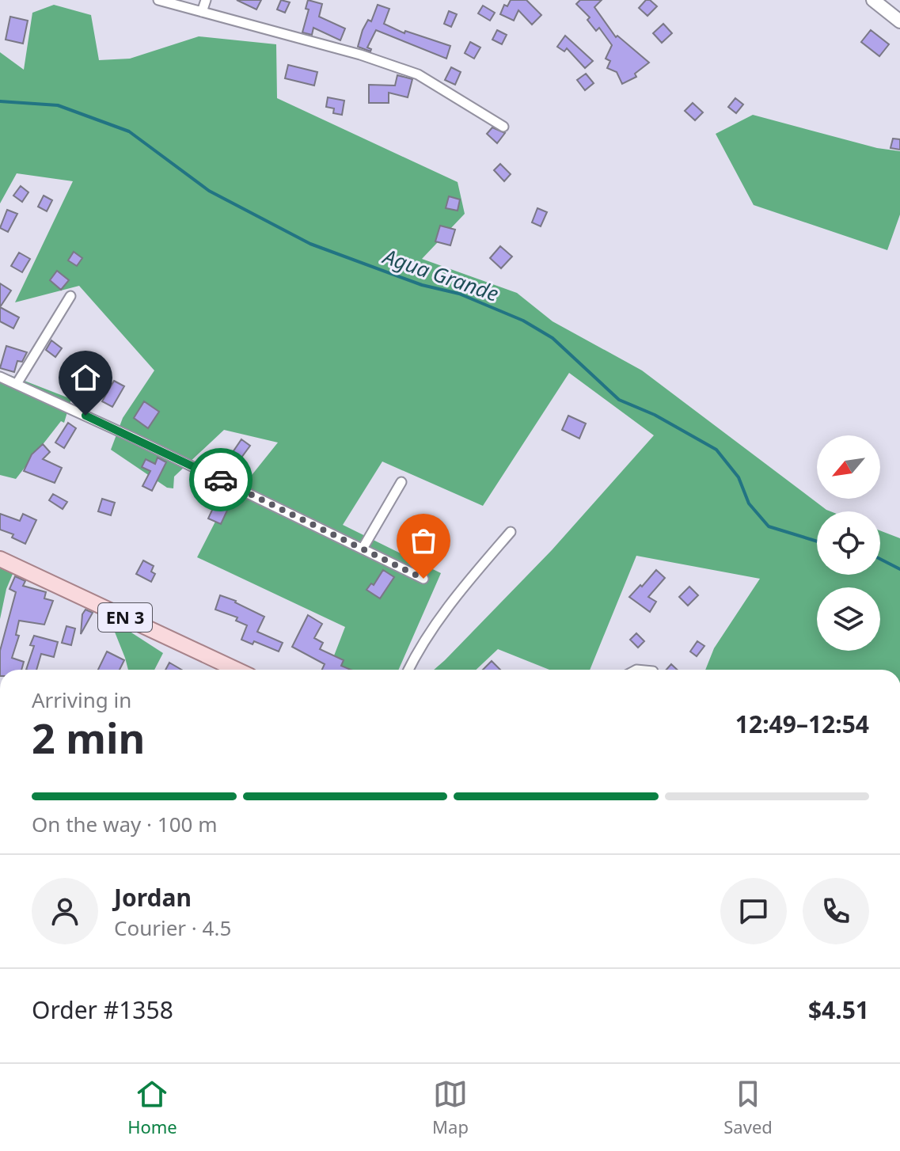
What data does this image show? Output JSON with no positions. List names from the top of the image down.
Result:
{
  "streets": {
    "main road": ["EN 3"]
  },
  "water": ["Agua Grande"],
  "north": "bottom left",
  "page": {
    "heading": ["2 min", "Arriving in", "12:49–12:54"],
    "panel": [
      "Jordan",
      "Courier · 4.5",
      "Order #1358",
      "$4.51"
    ],
    "bar": "On the way · 100 m",
    "tabs": ["Home", "Map", "Saved"]
  }
}
